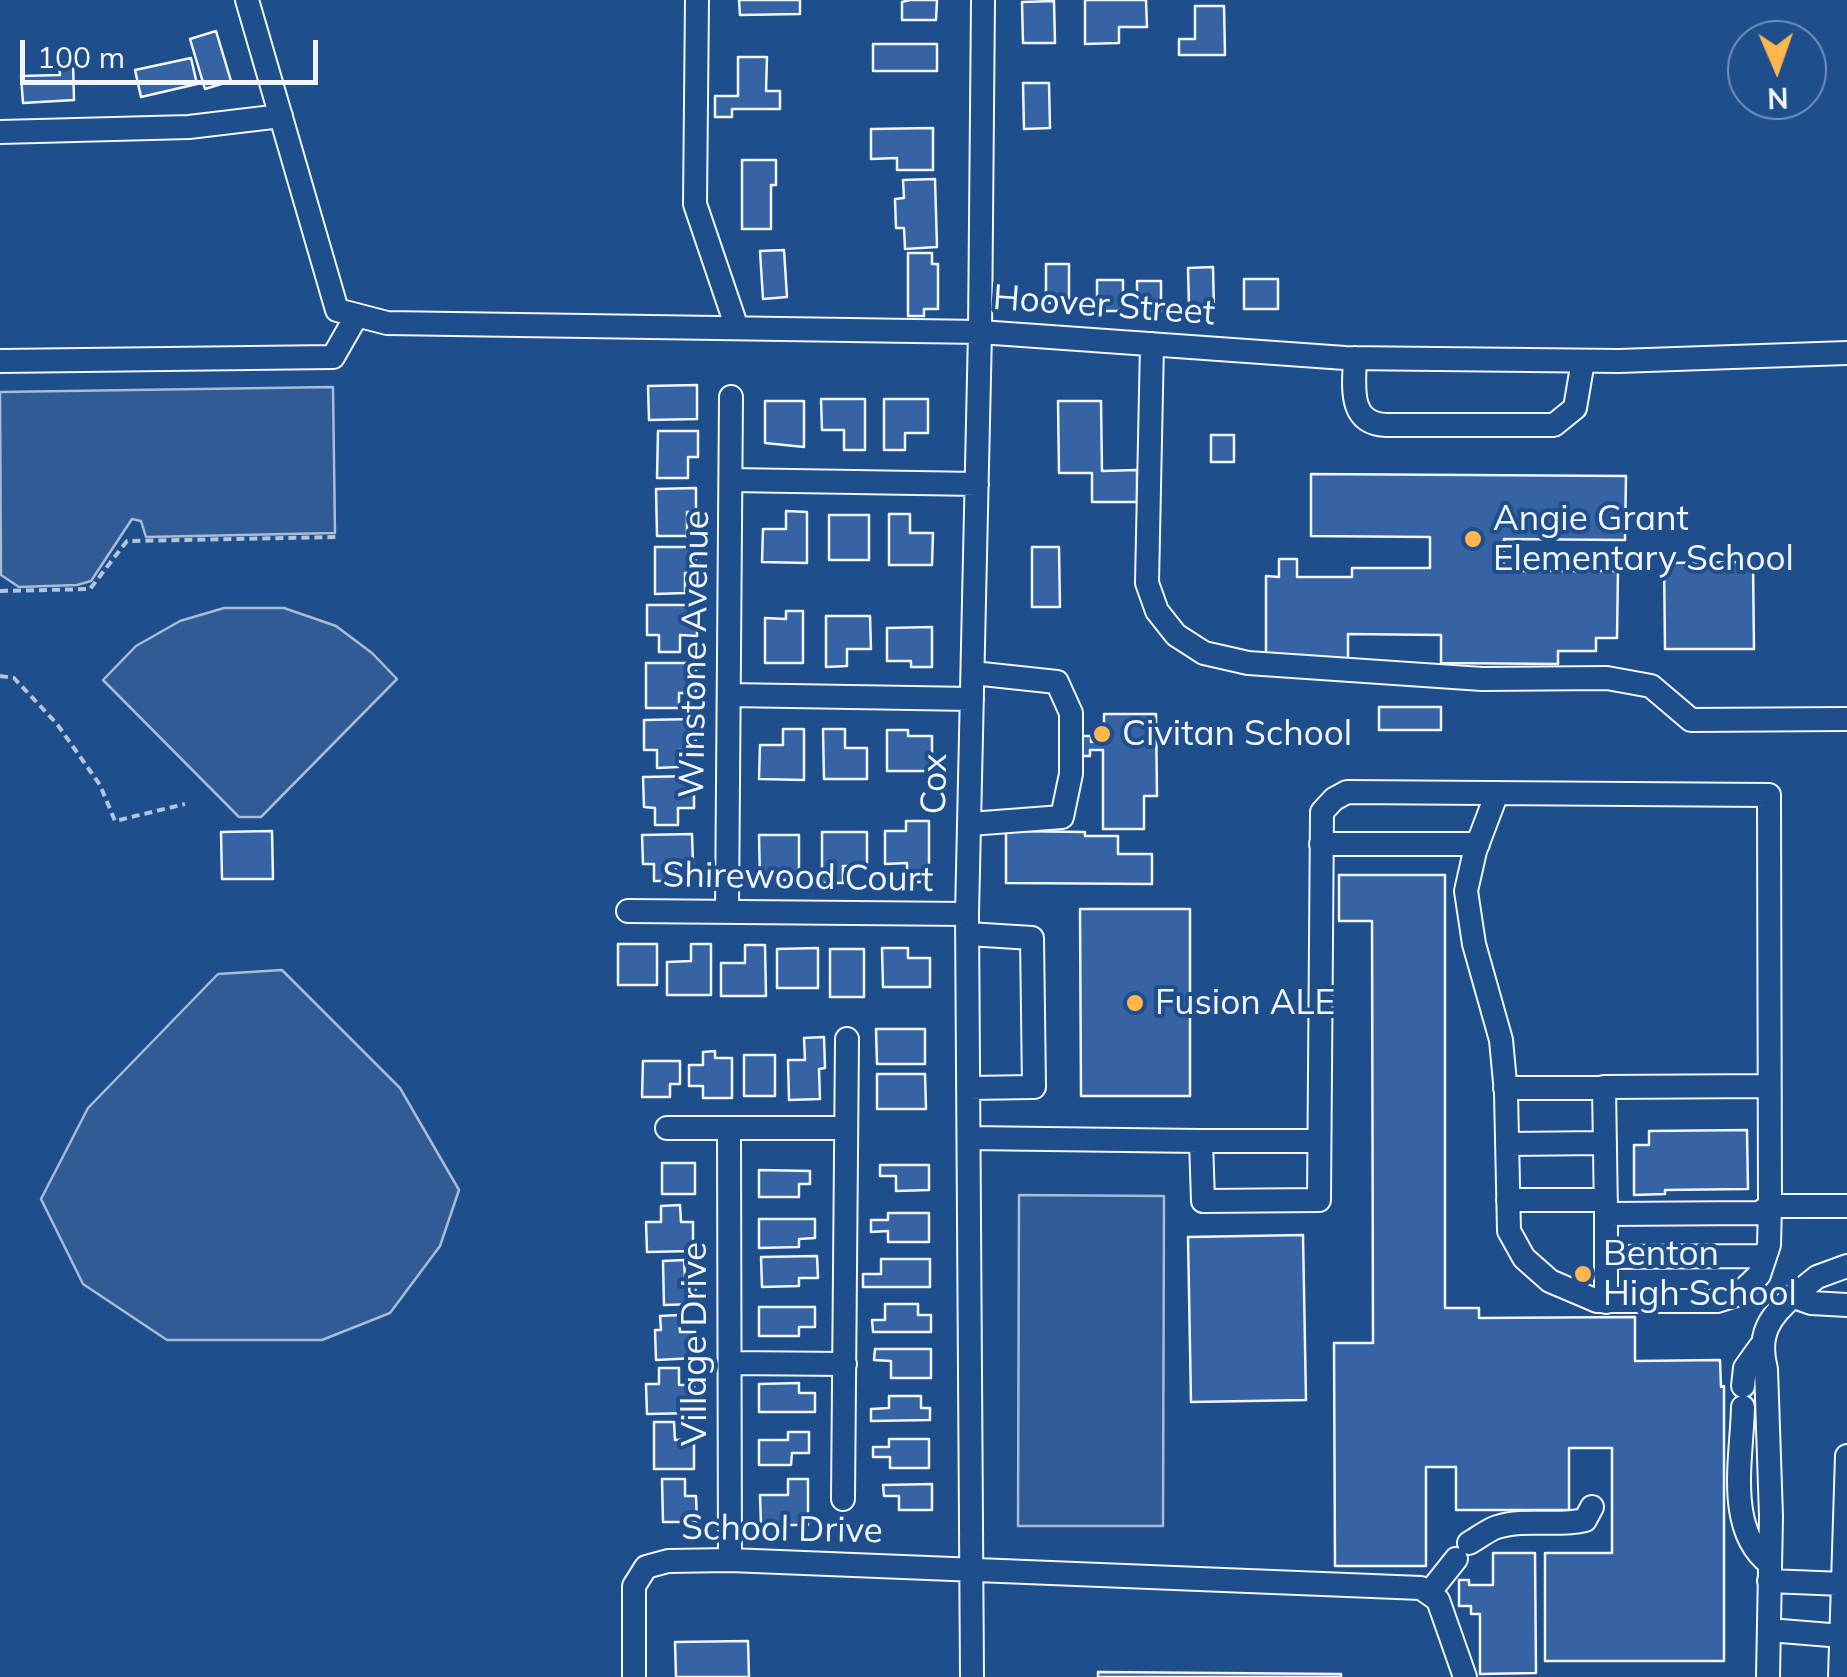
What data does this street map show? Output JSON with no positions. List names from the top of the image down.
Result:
{
  "streets": {
    "street": [
      "Hoover Street",
      "Winstone Avenue",
      "Cox",
      "Shirewood Court",
      "Village Drive",
      "School Drive"
    ]
  },
  "crossings": [
    ["Hoover Street", "Cox"],
    ["Winstone Avenue", "Shirewood Court"],
    ["Cox", "Shirewood Court"],
    ["Cox", "School Drive"],
    ["Village Drive", "School Drive"]
  ],
  "places": [
    "Angie Grant Elementary School",
    "Civitan School",
    "Fusion ALE",
    "Benton High School"
  ],
  "scale_bar": "100 m",
  "north": "bottom"
}
